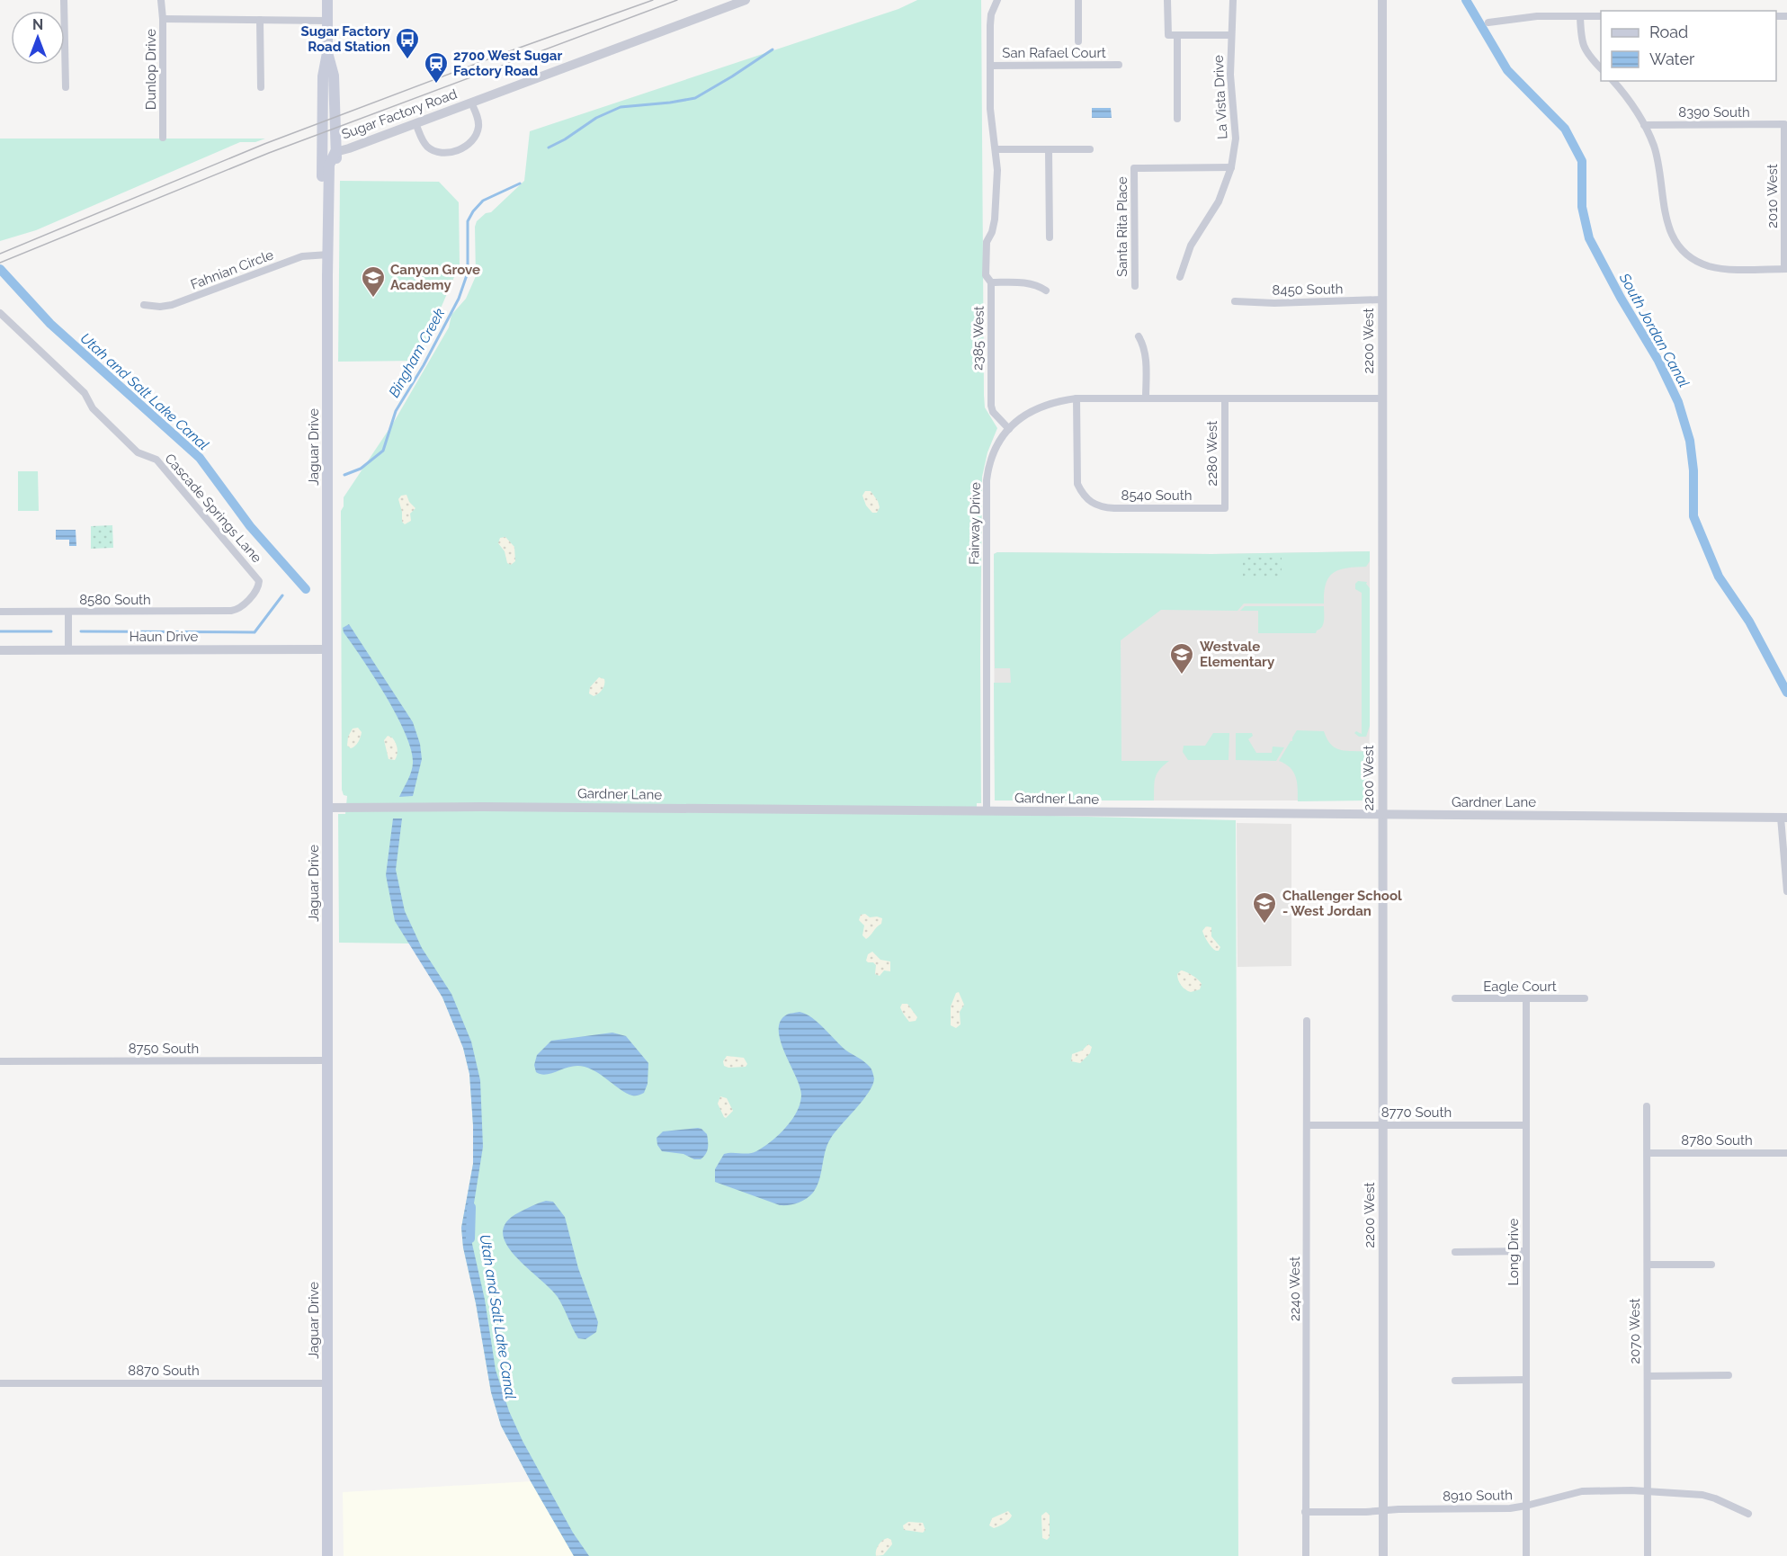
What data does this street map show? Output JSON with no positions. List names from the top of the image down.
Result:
{
  "streets": {
    "main road": ["Jaguar Drive"],
    "street": [
      "San Rafael Court",
      "Dunlop Drive",
      "La Vista Drive",
      "8390 South",
      "Sugar Factory Road",
      "2010 West",
      "Santa Rita Place",
      "Fahnian Circle",
      "8450 South",
      "2385 West",
      "2200 West",
      "2280 West",
      "8540 South",
      "Cascade Springs Lane",
      "Fairway Drive",
      "8580 South",
      "Haun Drive",
      "Gardner Lane",
      "Eagle Court",
      "8750 South",
      "8770 South",
      "8780 South",
      "Long Drive",
      "2240 West",
      "2070 West",
      "8870 South",
      "8910 South"
    ]
  },
  "crossings": [
    ["La Vista Drive", "Santa Rita Place"],
    ["8390 South", "2010 West"],
    ["Sugar Factory Road", "Jaguar Drive"],
    ["Fahnian Circle", "Jaguar Drive"],
    ["8450 South", "2200 West"],
    ["2385 West", "Fairway Drive"],
    ["2200 West", "Fairway Drive"],
    ["2200 West", "Gardner Lane"],
    ["2200 West", "8770 South"],
    ["2200 West", "8910 South"],
    ["Jaguar Drive", "Haun Drive"],
    ["Jaguar Drive", "Gardner Lane"],
    ["Jaguar Drive", "8750 South"],
    ["Jaguar Drive", "8870 South"],
    ["2280 West", "8540 South"],
    ["2280 West", "Fairway Drive"],
    ["8540 South", "Fairway Drive"],
    ["Cascade Springs Lane", "8580 South"],
    ["Fairway Drive", "Gardner Lane"],
    ["Eagle Court", "Long Drive"],
    ["8770 South", "Long Drive"],
    ["8770 South", "2240 West"],
    ["8780 South", "2070 West"],
    ["Long Drive", "8910 South"],
    ["2240 West", "8910 South"],
    ["2070 West", "8910 South"]
  ],
  "water": ["South Jordan Canal", "Bingham Creek", "Utah and Salt Lake Canal"],
  "places": {
    "bus stop": ["Sugar Factory Road Station"],
    "station": ["2700 West Sugar Factory Road"],
    "school or university": ["Canyon Grove Academy", "Westvale Elementary", "Challenger School - West Jordan"]
  },
  "legend": ["Road", "Water"],
  "north": "top"
}
